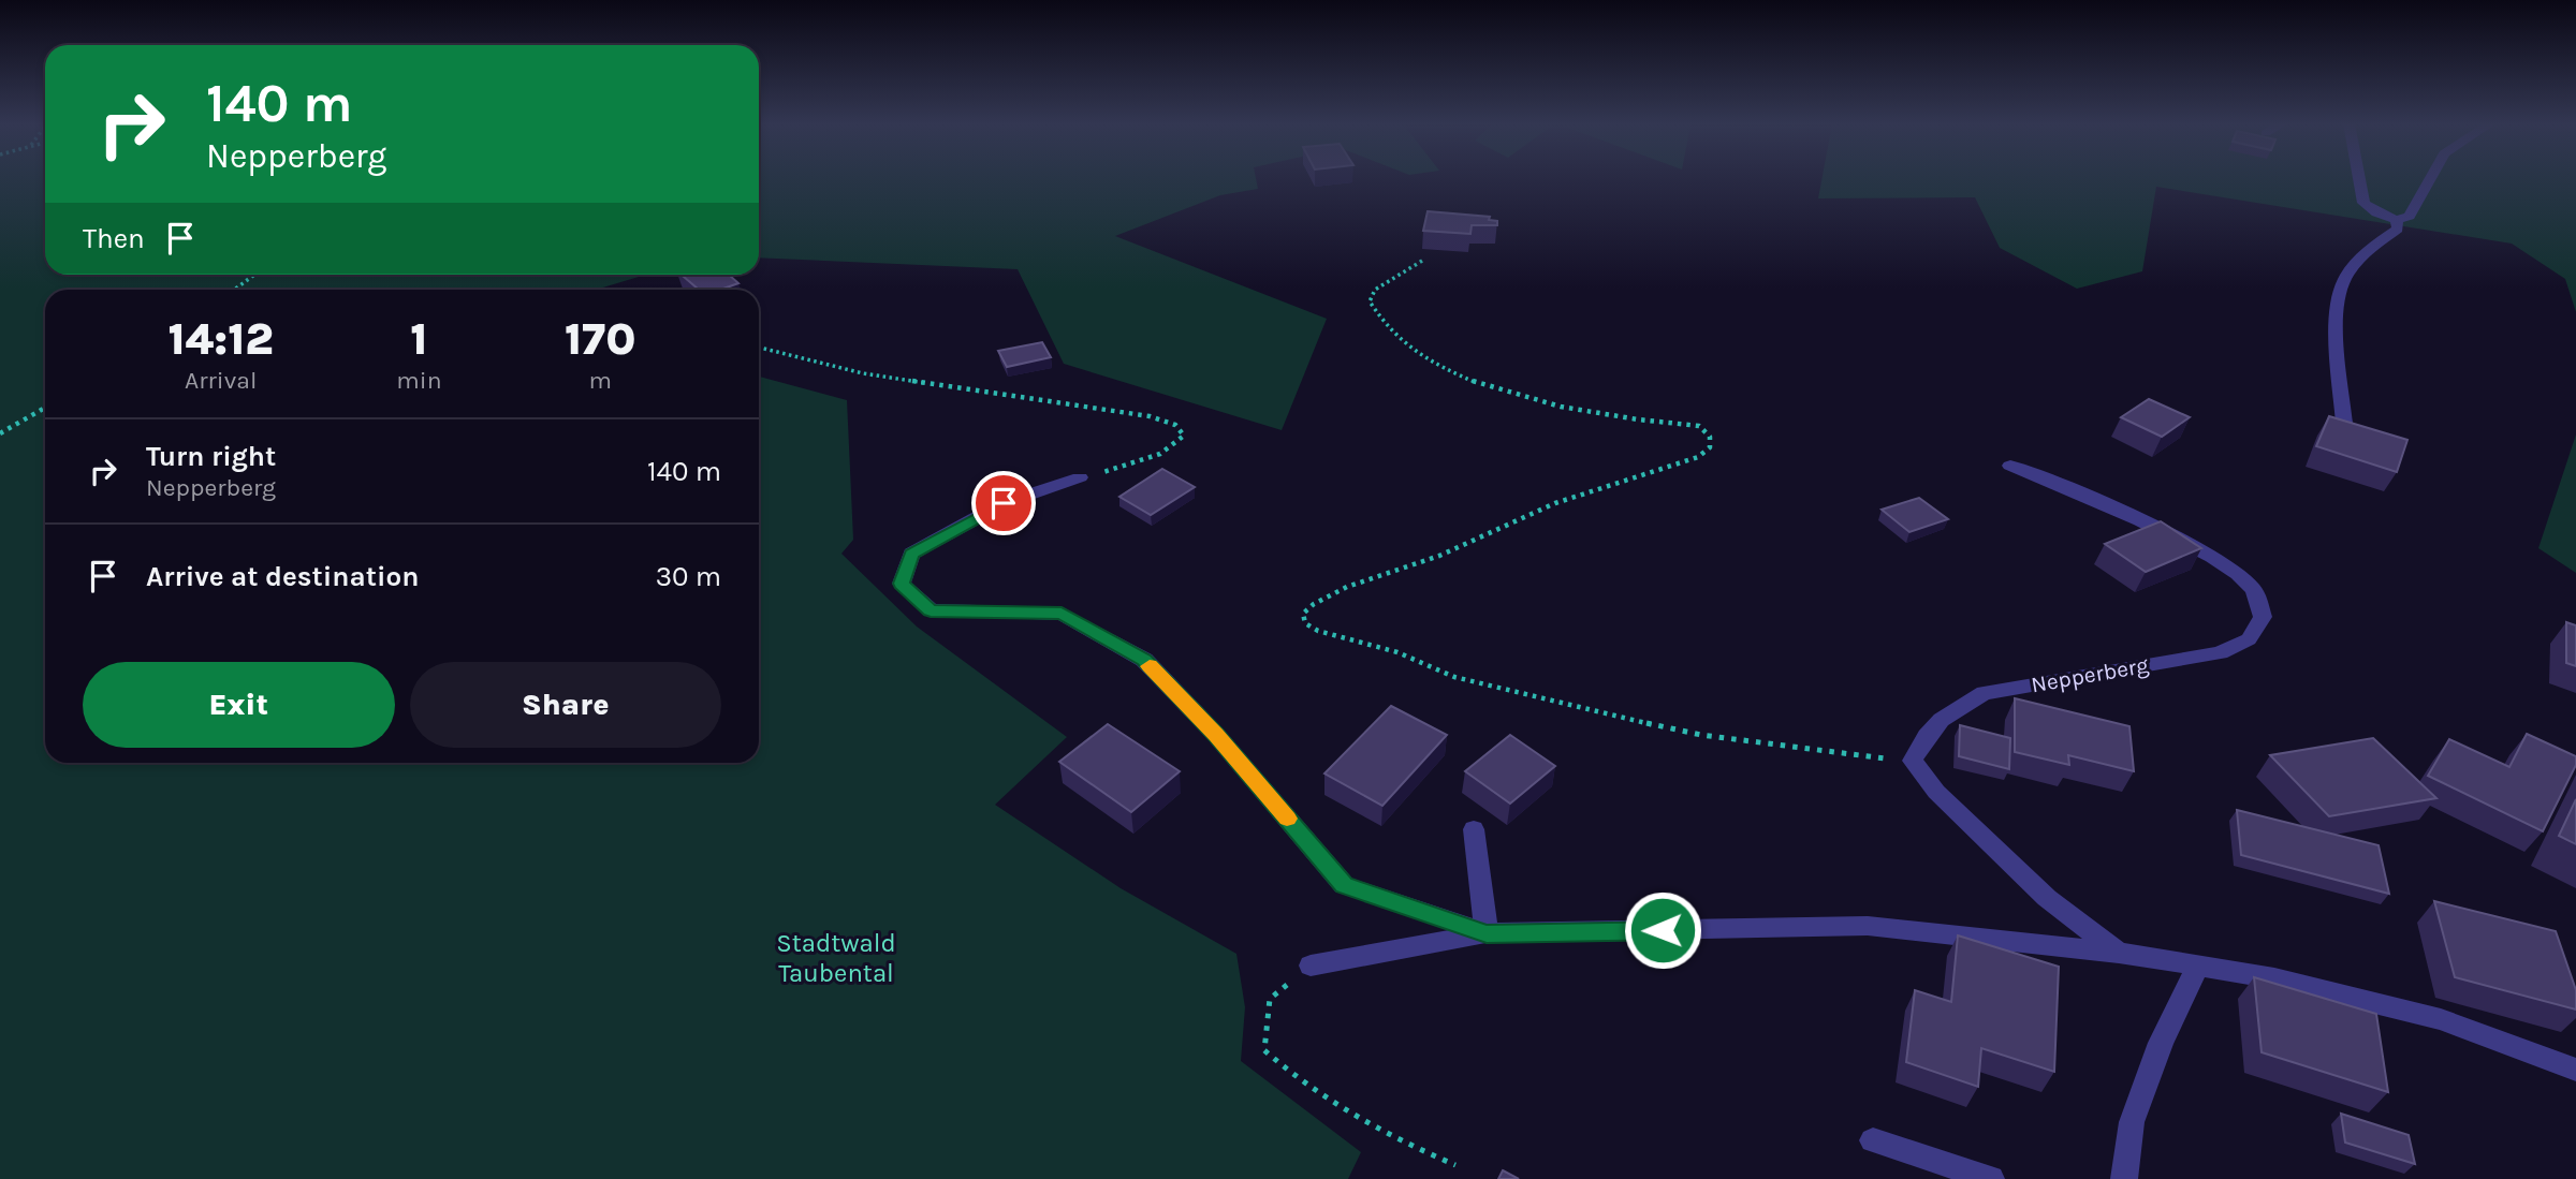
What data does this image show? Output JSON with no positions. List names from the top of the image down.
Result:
{
  "streets": {
    "street": ["Nepperberg"]
  },
  "parks": ["Stadtwald Taubental"],
  "page": {
    "turn": ["140 m", "Nepperberg"],
    "then": "Then",
    "eta": [
      "14:12",
      "Arrival",
      "1",
      "min",
      "170",
      "m"
    ],
    "list": [
      {
        "name": "Turn right",
        "note": "Nepperberg",
        "value": "140 m"
      },
      {
        "name": "Arrive at destination",
        "value": "30 m"
      }
    ],
    "buttons": ["Exit", "Share"]
  }
}
